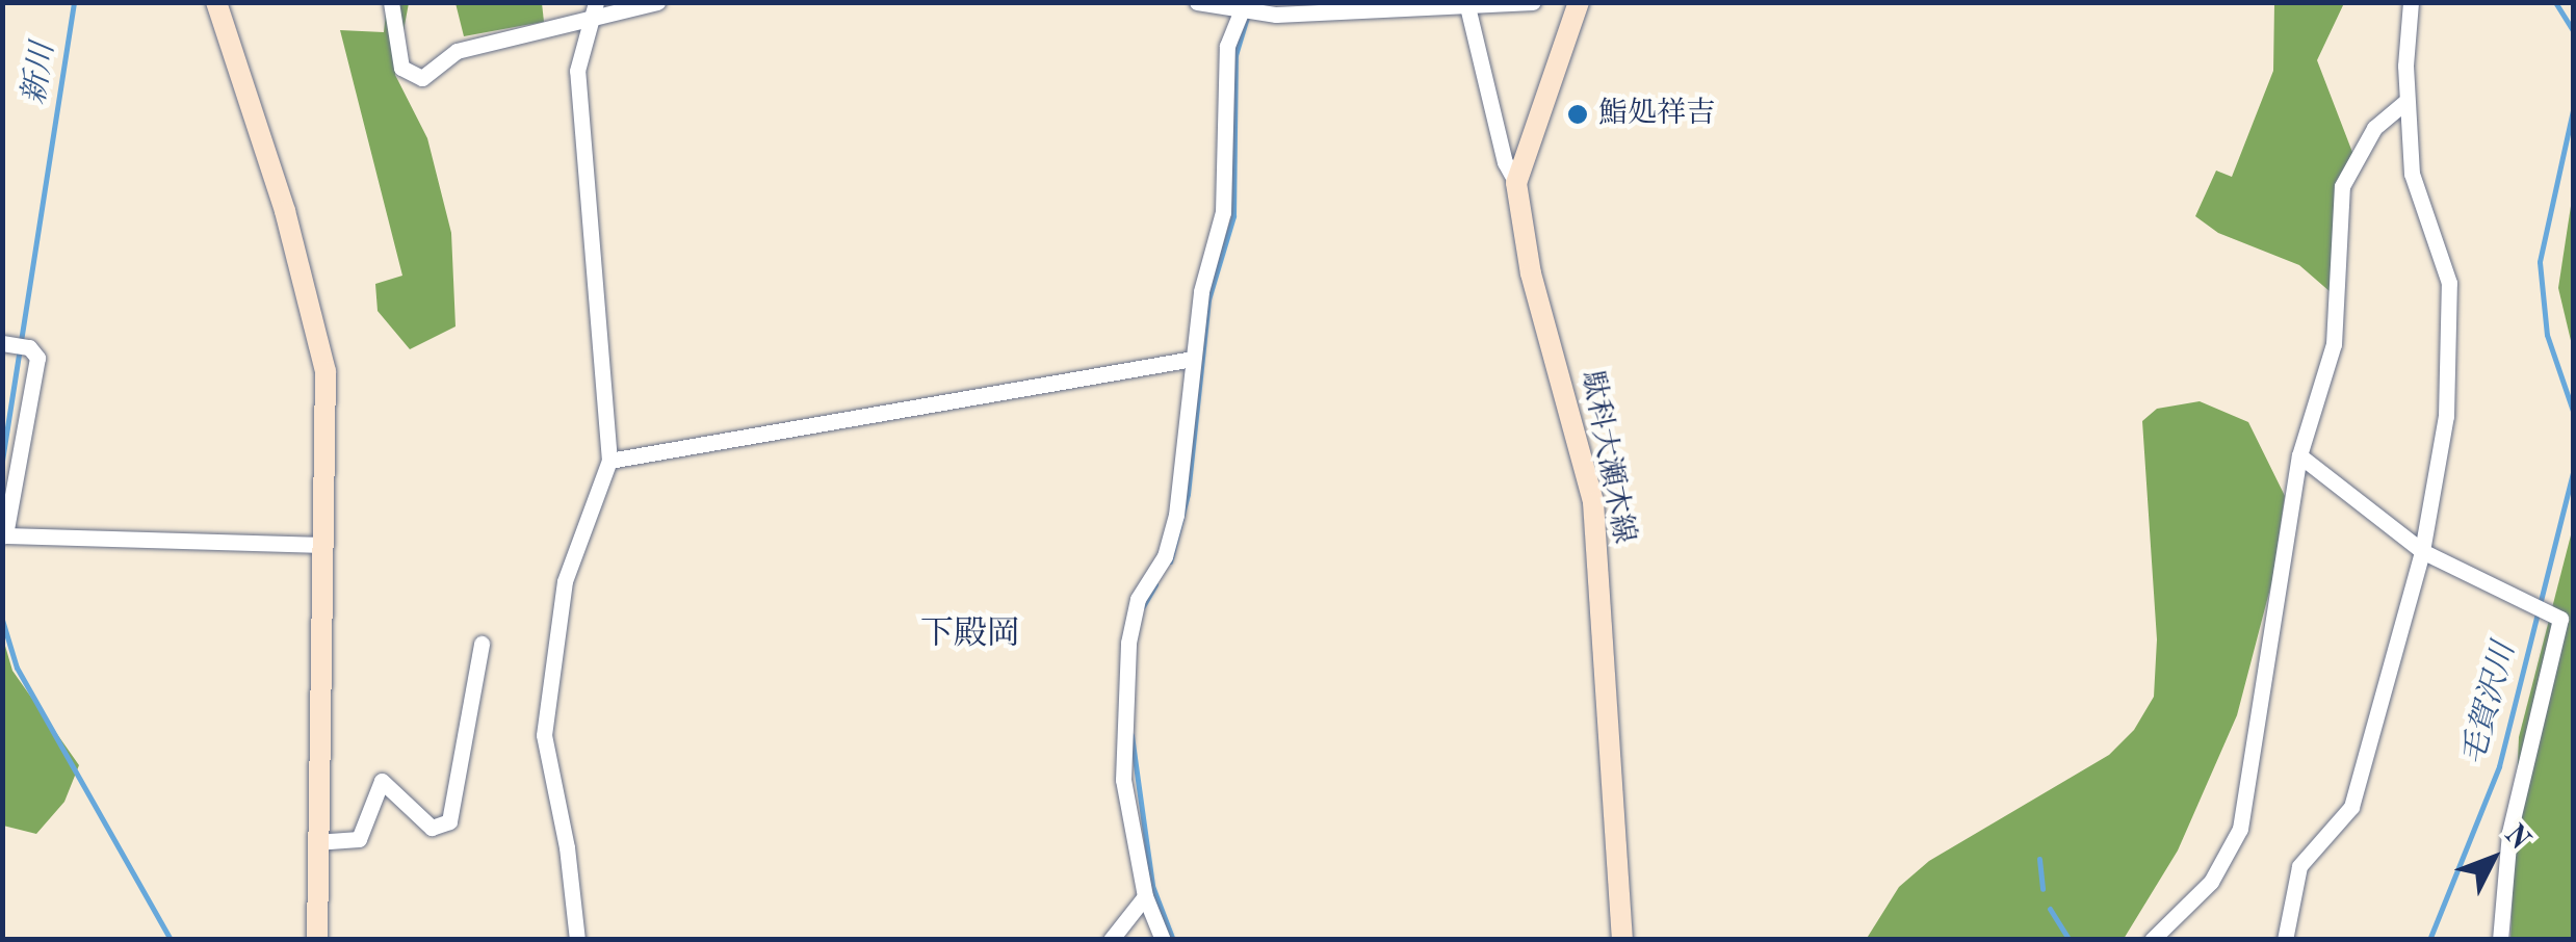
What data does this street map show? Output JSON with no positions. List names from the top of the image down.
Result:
{
  "streets": {
    "main road": ["駄科大瀬木線"]
  },
  "districts": ["下殿岡"],
  "water": ["新川", "毛賀沢川"],
  "places": ["鮨処祥吉"],
  "north": "top right"
}
